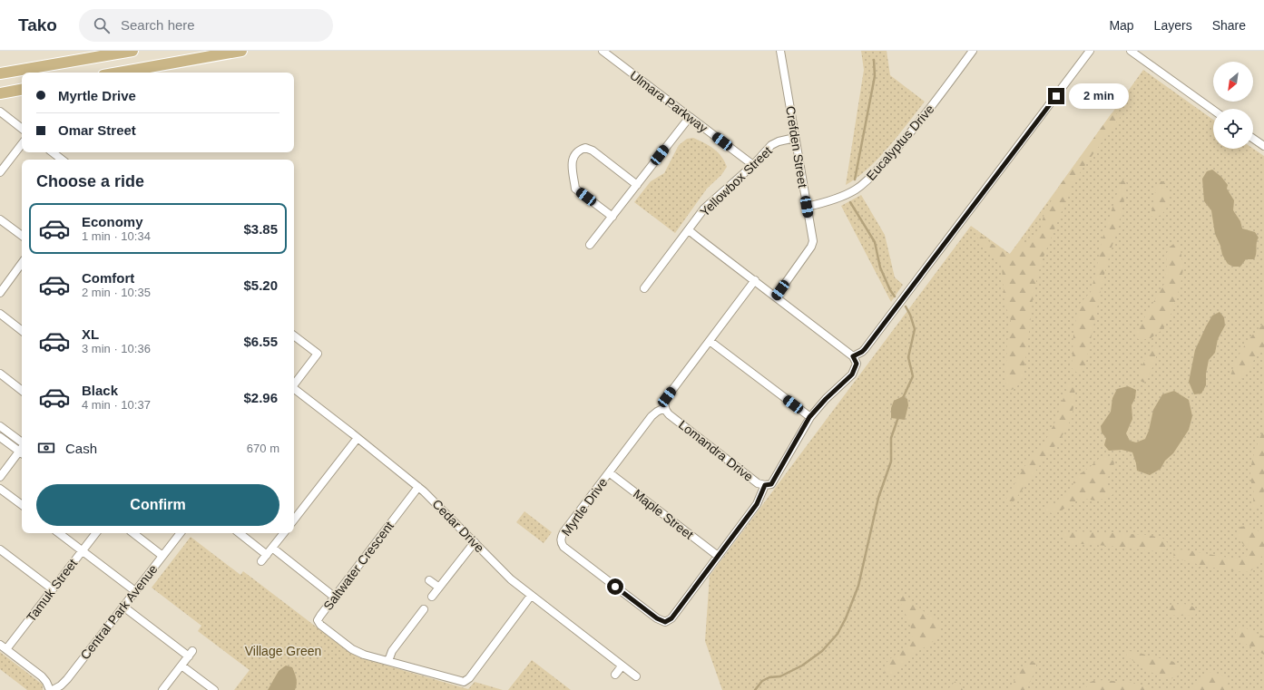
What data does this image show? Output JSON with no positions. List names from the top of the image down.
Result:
{
  "streets": {
    "street": [
      "Ulmara Parkway",
      "Eucalyptus Drive",
      "Crefden Street",
      "Yellowbox Street",
      "Lomandra Drive",
      "Myrtle Drive",
      "Maple Street",
      "Cedar Drive",
      "Saltwater Crescent",
      "Tamuk Street",
      "Central Park Avenue"
    ]
  },
  "crossings": [
    ["Ulmara Parkway", "Yellowbox Street"],
    ["Eucalyptus Drive", "Crefden Street"],
    ["Crefden Street", "Yellowbox Street"],
    ["Lomandra Drive", "Myrtle Drive"],
    ["Myrtle Drive", "Maple Street"],
    ["Cedar Drive", "Saltwater Crescent"]
  ],
  "parks": ["Village Green"],
  "north": "bottom left",
  "page": {
    "header": "Tako",
    "search": "Search here",
    "nav": ["Map", "Layers", "Share"],
    "banner": ["Myrtle Drive", "Omar Street"],
    "bubble": "2 min",
    "heading": "Choose a ride",
    "list": [
      {
        "name": "Economy",
        "note": "1 min · 10:34",
        "value": "$3.85"
      },
      {
        "name": "Comfort",
        "note": "2 min · 10:35",
        "value": "$5.20"
      },
      {
        "name": "XL",
        "note": "3 min · 10:36",
        "value": "$6.55"
      },
      {
        "name": "Black",
        "note": "4 min · 10:37",
        "value": "$2.96"
      }
    ],
    "pay": ["Cash", "670 m"],
    "buttons": "Confirm"
  }
}
